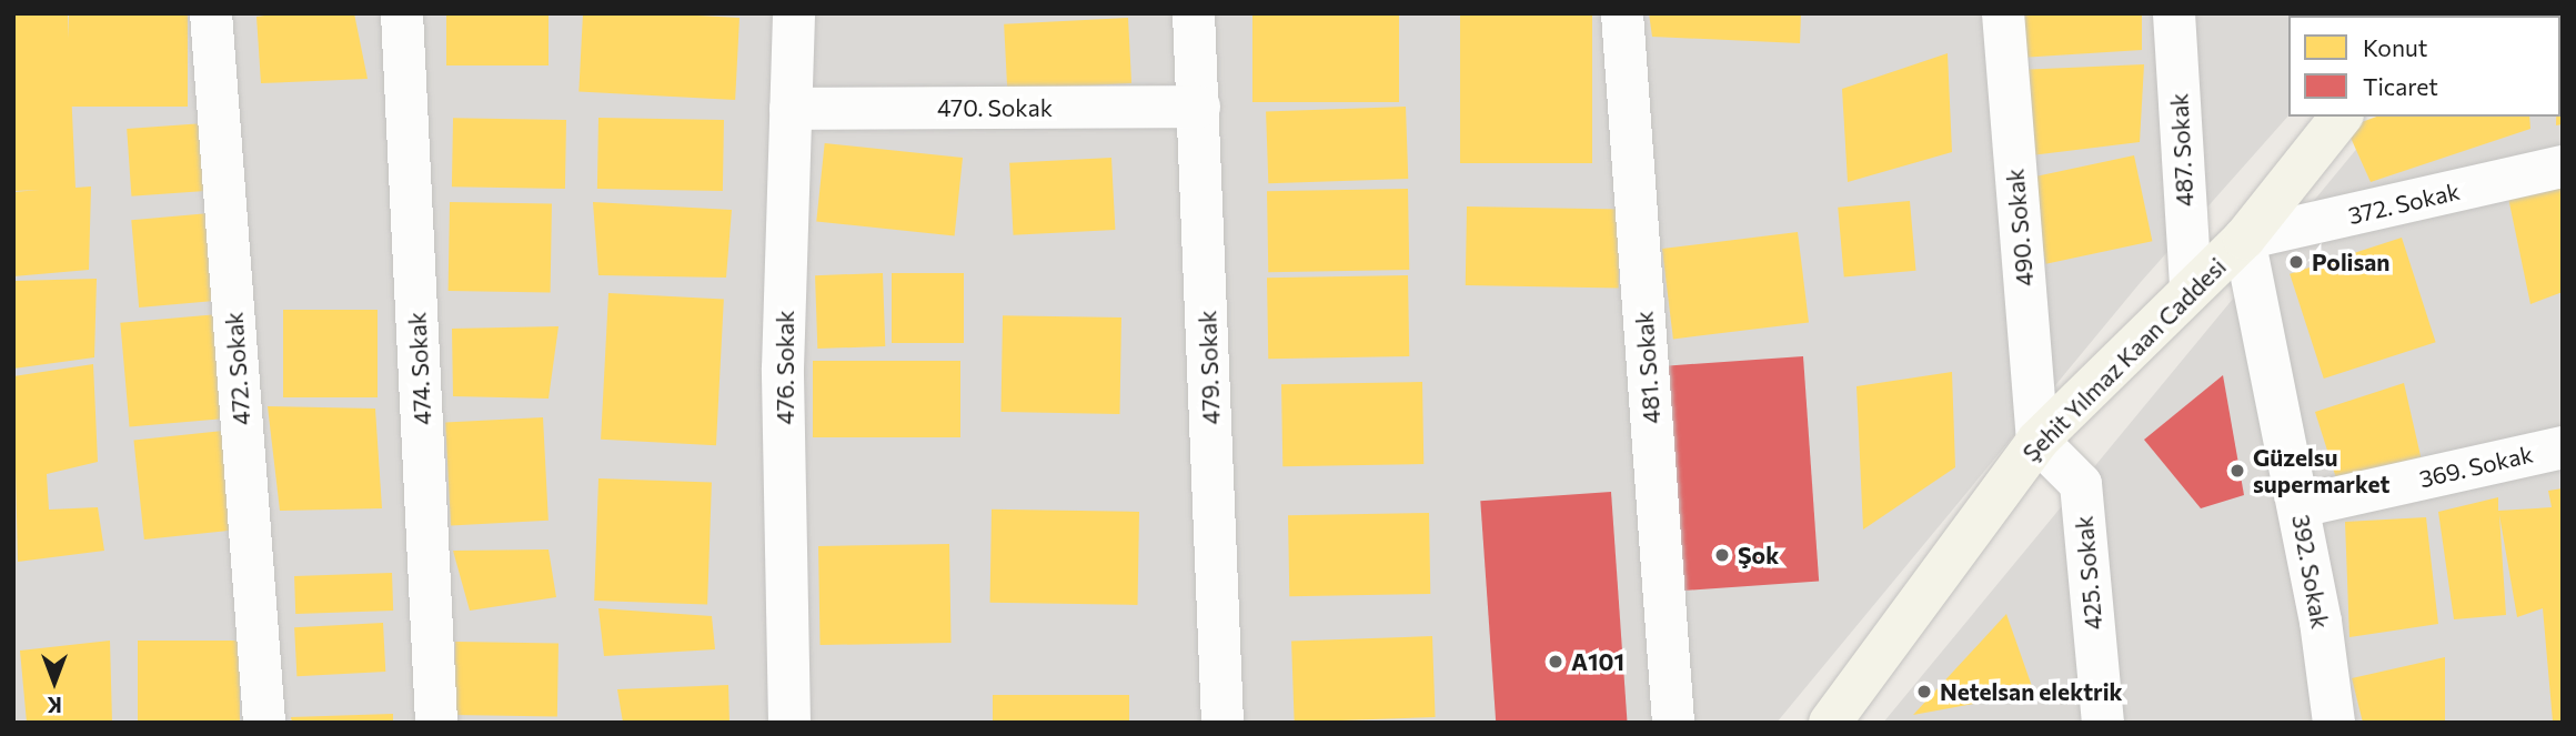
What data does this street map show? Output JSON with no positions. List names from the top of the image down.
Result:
{
  "streets": {
    "street": [
      "470. Sokak",
      "487. Sokak",
      "372. Sokak",
      "490. Sokak",
      "Şehit Yılmaz Kaan Caddesi",
      "476. Sokak",
      "479. Sokak",
      "481. Sokak",
      "472. Sokak",
      "474. Sokak",
      "369. Sokak",
      "392. Sokak",
      "425. Sokak"
    ]
  },
  "crossings": [
    ["470. Sokak", "476. Sokak"],
    ["470. Sokak", "479. Sokak"],
    ["487. Sokak", "Şehit Yılmaz Kaan Caddesi"],
    ["372. Sokak", "Şehit Yılmaz Kaan Caddesi"],
    ["372. Sokak", "392. Sokak"],
    ["490. Sokak", "Şehit Yılmaz Kaan Caddesi"],
    ["490. Sokak", "425. Sokak"],
    ["Şehit Yılmaz Kaan Caddesi", "392. Sokak"],
    ["Şehit Yılmaz Kaan Caddesi", "425. Sokak"],
    ["369. Sokak", "392. Sokak"]
  ],
  "places": [
    "Polisan",
    "Güzelsu supermarket",
    "Şok",
    "A101",
    "Netelsan elektrik"
  ],
  "legend": ["Konut", "Ticaret"],
  "north": "bottom"
}
